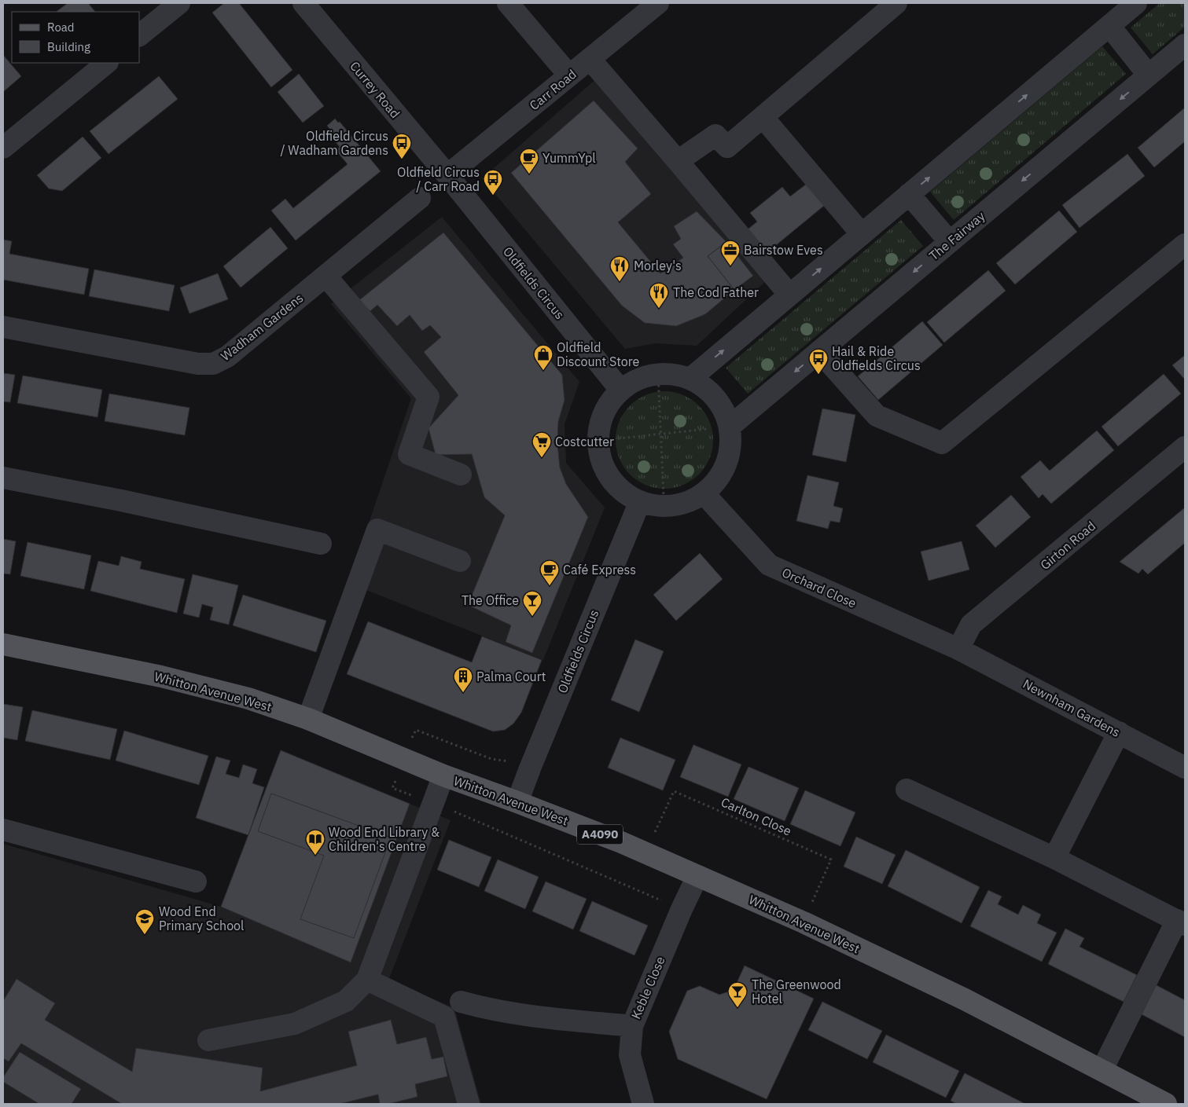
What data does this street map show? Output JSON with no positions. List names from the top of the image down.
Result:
{
  "streets": {
    "main road": ["Whitton Avenue West", "A4090"],
    "street": [
      "Currey Road",
      "Carr Road",
      "The Fairway",
      "Oldfields Circus",
      "Wadham Gardens",
      "Girton Road",
      "Orchard Close",
      "Newnham Gardens",
      "Keble Close"
    ],
    "path": ["Carlton Close"]
  },
  "crossings": [
    ["Currey Road", "Carr Road"],
    ["Currey Road", "Oldfields Circus"],
    ["Carr Road", "Oldfields Circus"],
    ["Oldfields Circus", "Whitton Avenue West"],
    ["Girton Road", "Orchard Close"],
    ["Girton Road", "Newnham Gardens"],
    ["Orchard Close", "Newnham Gardens"],
    ["Whitton Avenue West", "Carlton Close"],
    ["Whitton Avenue West", "Keble Close"]
  ],
  "places": {
    "bus stop": ["Oldfield Circus / Wadham Gardens", "Oldfield Circus / Carr Road", "Hail & Ride Oldfields Circus"],
    "cafe": ["YummYpl", "Café Express"],
    "office": ["Bairstow Eves"],
    "restaurant": ["Morley's", "The Cod Father"],
    "shop": ["Oldfield Discount Store"],
    "supermarket": ["Costcutter"],
    "bar": ["The Office", "The Greenwood Hotel"],
    "building": ["Palma Court"],
    "library": ["Wood End Library & Children's Centre"],
    "school or university": ["Wood End Primary School"]
  },
  "legend": ["Road", "Building"]
}
